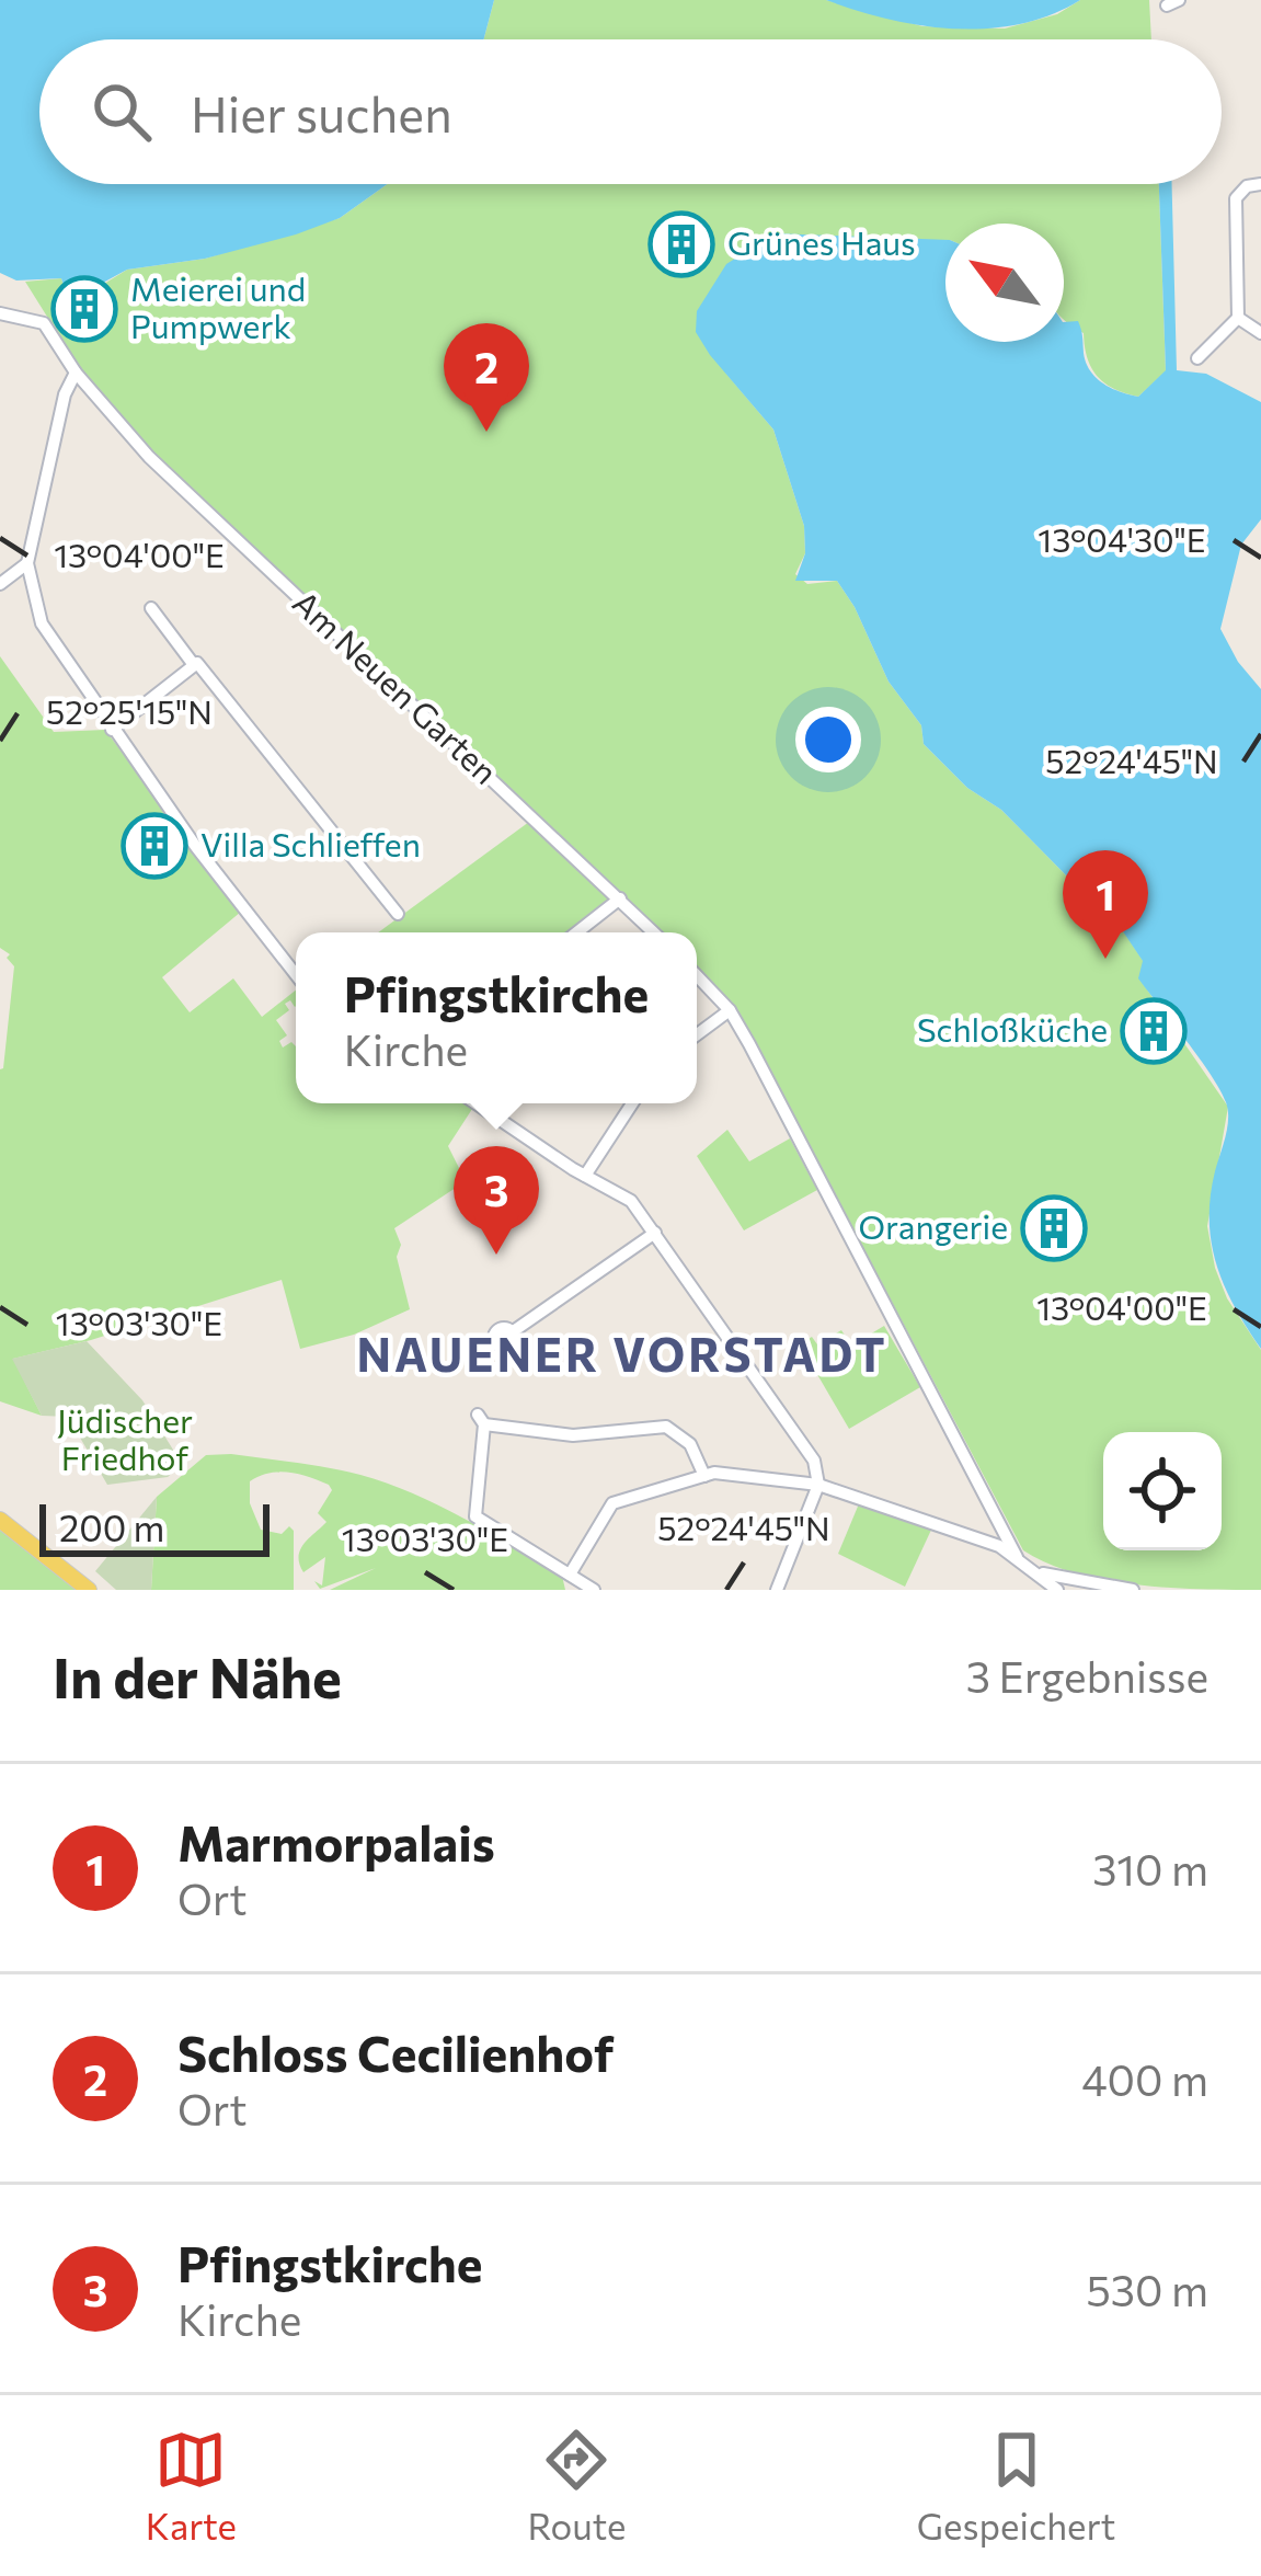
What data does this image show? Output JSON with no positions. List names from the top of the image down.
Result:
{
  "streets": {
    "street": ["Am Neuen Garten"]
  },
  "districts": ["NAUENER VORSTADT"],
  "parks": ["Jüdischer Friedhof"],
  "places": {
    "building": [
      "Grünes Haus",
      "Meierei und Pumpwerk",
      "Villa Schlieffen",
      "Schloßküche",
      "Orangerie"
    ]
  },
  "scale_bar": "200 m",
  "north": "top left",
  "page": {
    "search": "Hier suchen",
    "pins": ["2", "1", "3"],
    "popup": ["Pfingstkirche", "Kirche"],
    "scale": "200 m",
    "heading": ["In der Nähe", "3 Ergebnisse"],
    "list": [
      {
        "mark": "1",
        "name": "Marmorpalais",
        "note": "Ort",
        "value": "310 m"
      },
      {
        "mark": "2",
        "name": "Schloss Cecilienhof",
        "note": "Ort",
        "value": "400 m"
      },
      {
        "mark": "3",
        "name": "Pfingstkirche",
        "note": "Kirche",
        "value": "530 m"
      }
    ],
    "nav": ["Karte", "Route", "Gespeichert"]
  },
  "coordinates": [
    "13°04'30\"E",
    "13°04'00\"E",
    "52°25'15\"N",
    "52°24'45\"N",
    "13°03'30\"E"
  ]
}
